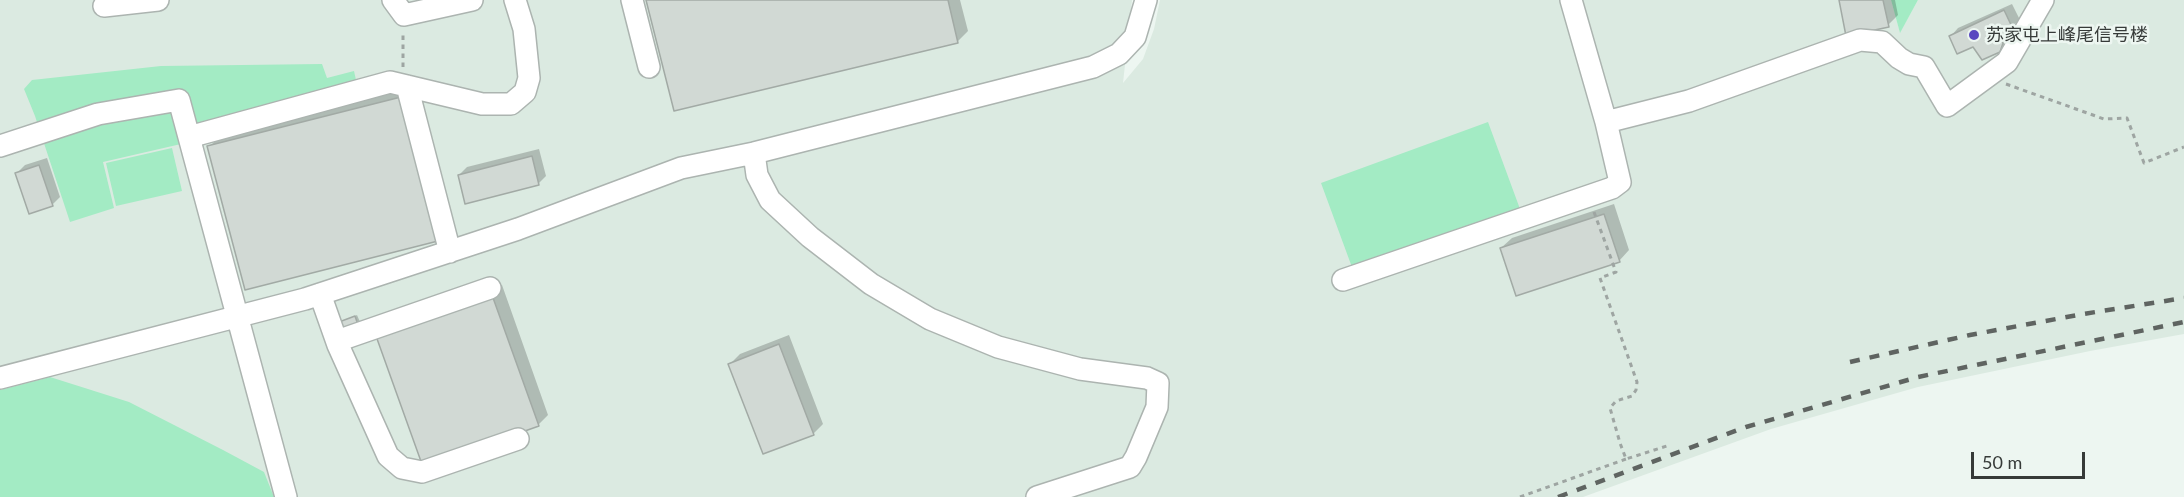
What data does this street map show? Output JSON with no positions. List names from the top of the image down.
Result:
{
  "places": ["苏家屯上峰尾信号楼"],
  "scale_bar": "50 m"
}
